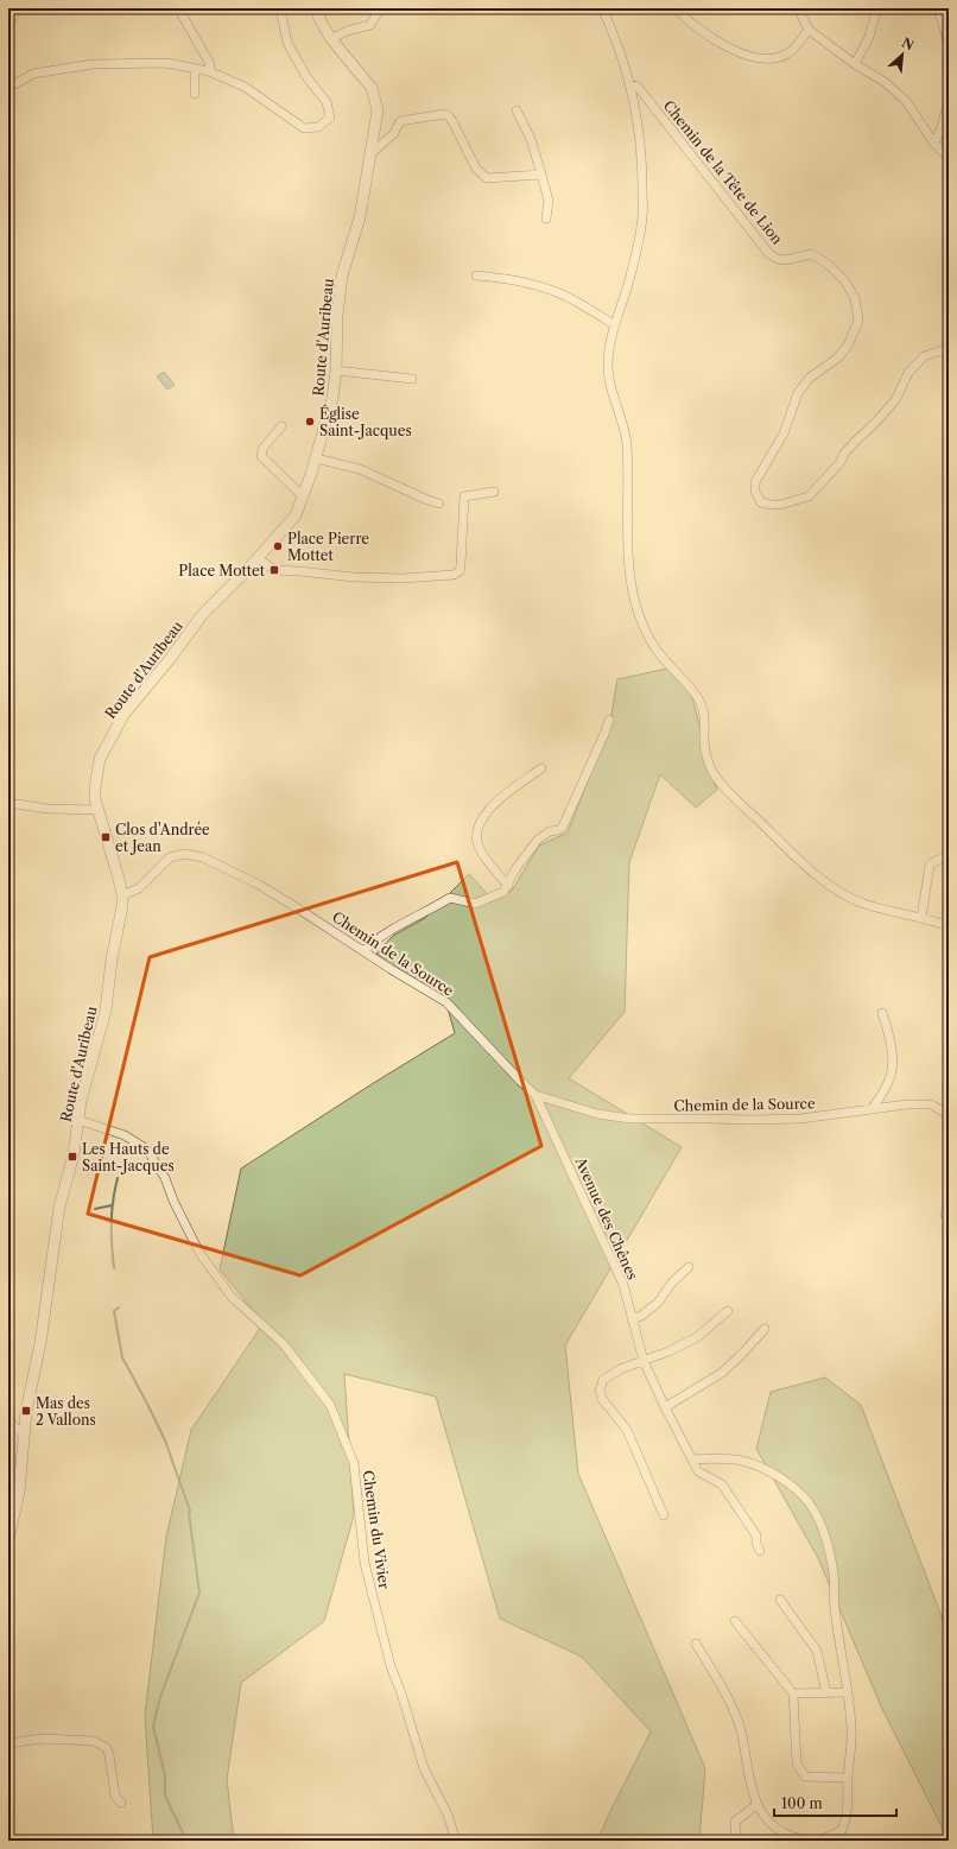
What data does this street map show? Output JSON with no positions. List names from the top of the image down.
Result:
{
  "streets": {
    "street": [
      "Chemin de la Tête de Lion",
      "Route d'Auribeau",
      "Chemin de la Source",
      "Avenue des Chênes",
      "Chemin du Vivier"
    ]
  },
  "crossings": [
    ["Route d'Auribeau", "Chemin de la Source"],
    ["Route d'Auribeau", "Chemin du Vivier"],
    ["Chemin de la Source", "Avenue des Chênes"]
  ],
  "places": {
    "other": ["Église Saint-Jacques", "Place Pierre Mottet"],
    "transit": [
      "Place Mottet",
      "Clos d'Andrée et Jean",
      "Les Hauts de Saint-Jacques",
      "Mas des 2 Vallons"
    ]
  },
  "scale_bar": "100 m",
  "north": "top right"
}
